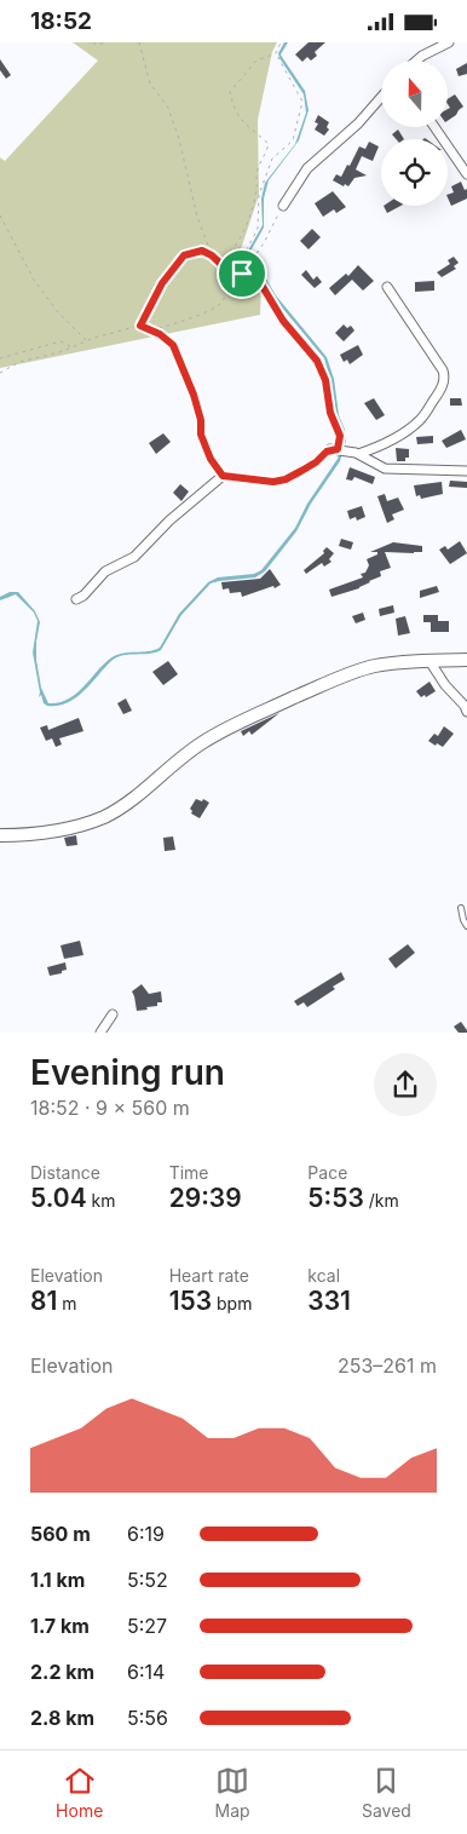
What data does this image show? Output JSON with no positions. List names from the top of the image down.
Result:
{
  "north": "top",
  "page": {
    "status": "18:52",
    "heading": ["Evening run", "18:52 · 9 × 560 m"],
    "stats": [
      ["Distance", "5.04 km"],
      ["Time", "29:39"],
      ["Pace", "5:53 /km"],
      ["Elevation", "81 m"],
      ["Heart rate", "153 bpm"],
      ["kcal", "331"]
    ],
    "chart": ["Elevation", "253–261 m"],
    "list": [
      {
        "name": "560 m",
        "note": "6:19"
      },
      {
        "name": "1.1 km",
        "note": "5:52"
      },
      {
        "name": "1.7 km",
        "note": "5:27"
      },
      {
        "name": "2.2 km",
        "note": "6:14"
      },
      {
        "name": "2.8 km",
        "note": "5:56"
      }
    ],
    "tabs": ["Home", "Map", "Saved"]
  }
}
